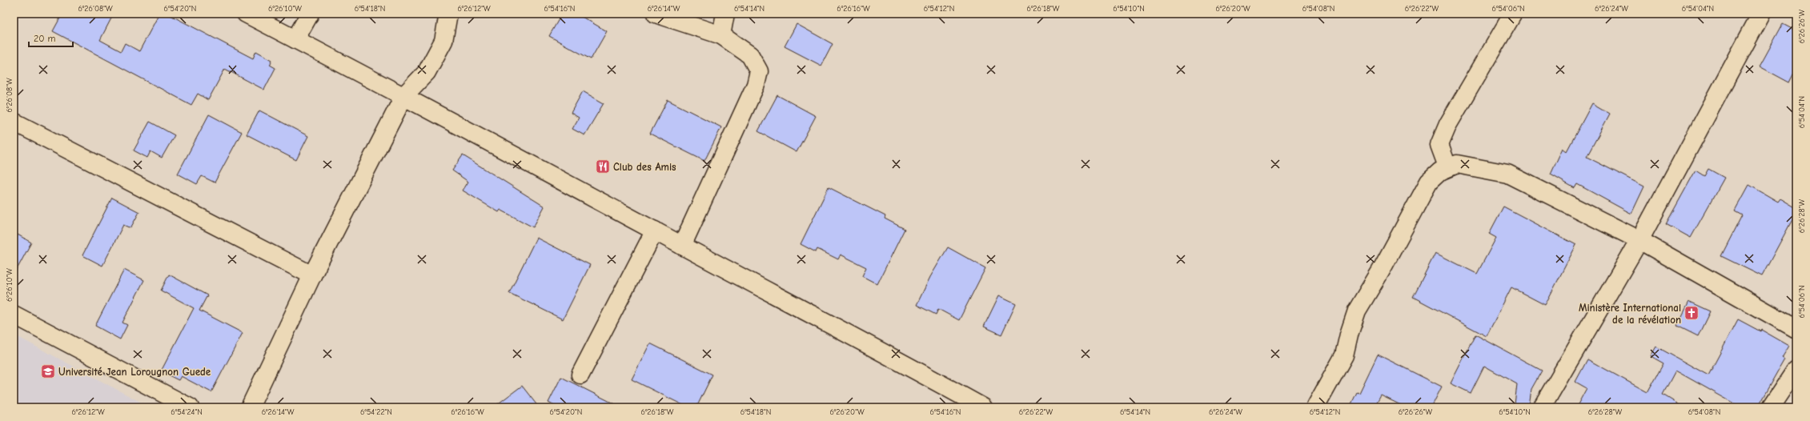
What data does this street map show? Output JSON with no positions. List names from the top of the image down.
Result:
{
  "places": {
    "restaurant": ["Club des Amis"],
    "church": ["Ministère International de la révélation"],
    "school or university": ["Université Jean Lorougnon Guede"]
  },
  "scale_bar": "20 m",
  "coordinates": [
    "6°26'08\"W",
    "6°54'20\"N",
    "6°26'10\"W",
    "6°54'18\"N",
    "6°26'12\"W",
    "6°54'16\"N",
    "6°26'14\"W",
    "6°54'14\"N",
    "6°26'16\"W",
    "6°54'12\"N",
    "6°26'18\"W",
    "6°54'10\"N",
    "6°26'20\"W",
    "6°54'08\"N",
    "6°26'22\"W",
    "6°54'06\"N",
    "6°26'24\"W",
    "6°54'04\"N",
    "6°26'26\"W",
    "6°26'28\"W",
    "6°54'24\"N",
    "6°54'22\"N"
  ]
}
